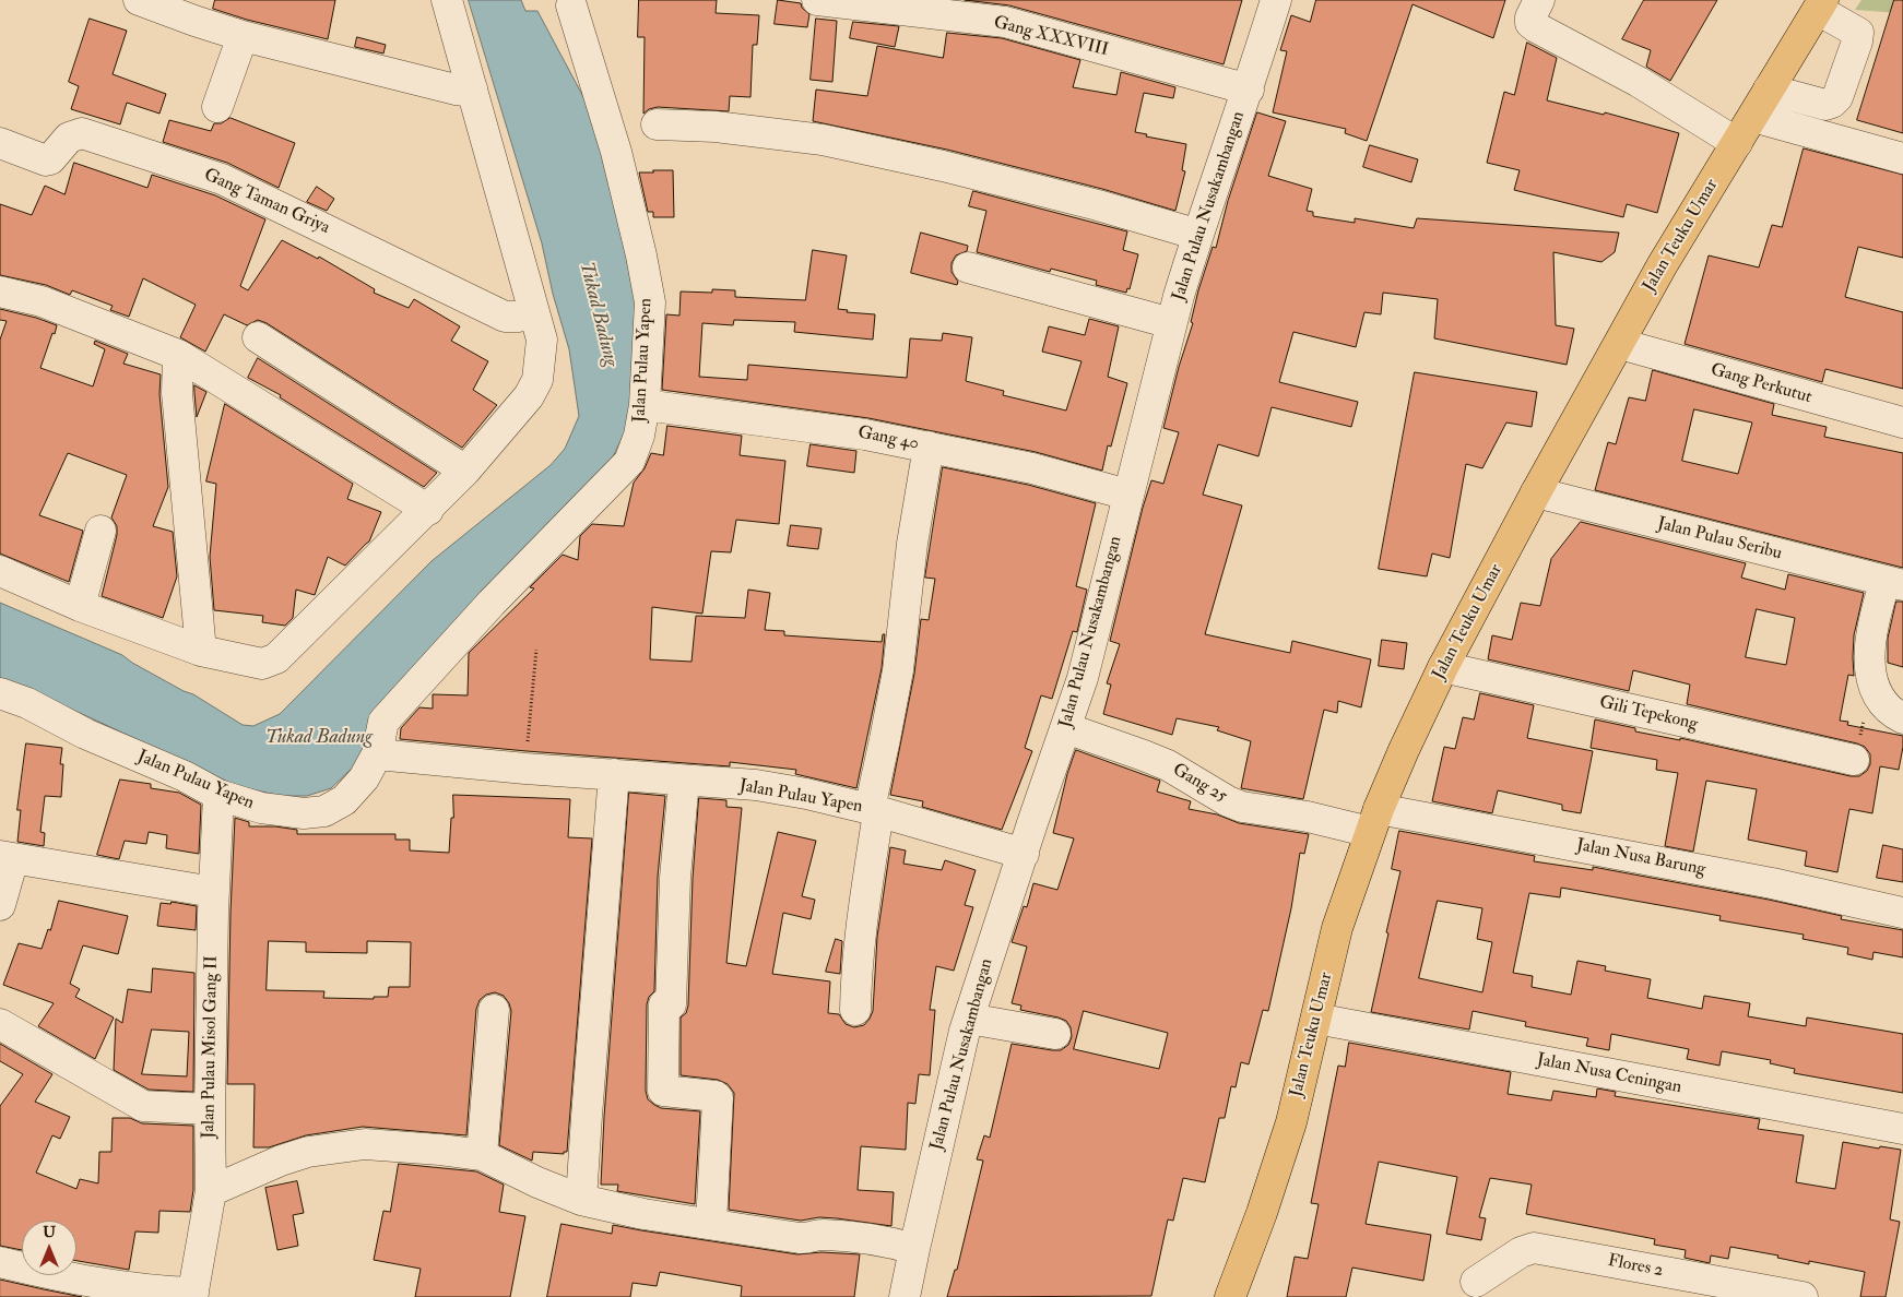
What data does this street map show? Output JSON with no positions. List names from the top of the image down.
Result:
{
  "streets": {
    "main road": ["Jalan Teuku Umar"],
    "street": [
      "Gang XXXVIII",
      "Gang Taman Griya",
      "Jalan Pulau Nusakambangan",
      "Jalan Pulau Yapen",
      "Gang Perkutut",
      "Gang 40",
      "Jalan Pulau Seribu",
      "Gili Tepekong",
      "Gang 25",
      "Jalan Nusa Barung",
      "Jalan Pulau Misol Gang II",
      "Jalan Nusa Ceningan",
      "Flores 2"
    ]
  },
  "crossings": [
    ["Gang XXXVIII", "Jalan Pulau Nusakambangan"],
    ["Jalan Pulau Nusakambangan", "Jalan Pulau Yapen"],
    ["Jalan Pulau Nusakambangan", "Gang 40"],
    ["Jalan Pulau Nusakambangan", "Gang 25"],
    ["Jalan Teuku Umar", "Gang Perkutut"],
    ["Jalan Teuku Umar", "Jalan Pulau Seribu"],
    ["Jalan Teuku Umar", "Gili Tepekong"],
    ["Jalan Teuku Umar", "Gang 25"],
    ["Jalan Teuku Umar", "Jalan Nusa Barung"],
    ["Jalan Teuku Umar", "Jalan Nusa Ceningan"],
    ["Jalan Pulau Yapen", "Gang 40"],
    ["Jalan Pulau Yapen", "Jalan Pulau Misol Gang II"],
    ["Gang 25", "Jalan Nusa Barung"]
  ],
  "water": ["Tukad Badung"],
  "north": "top"
}
